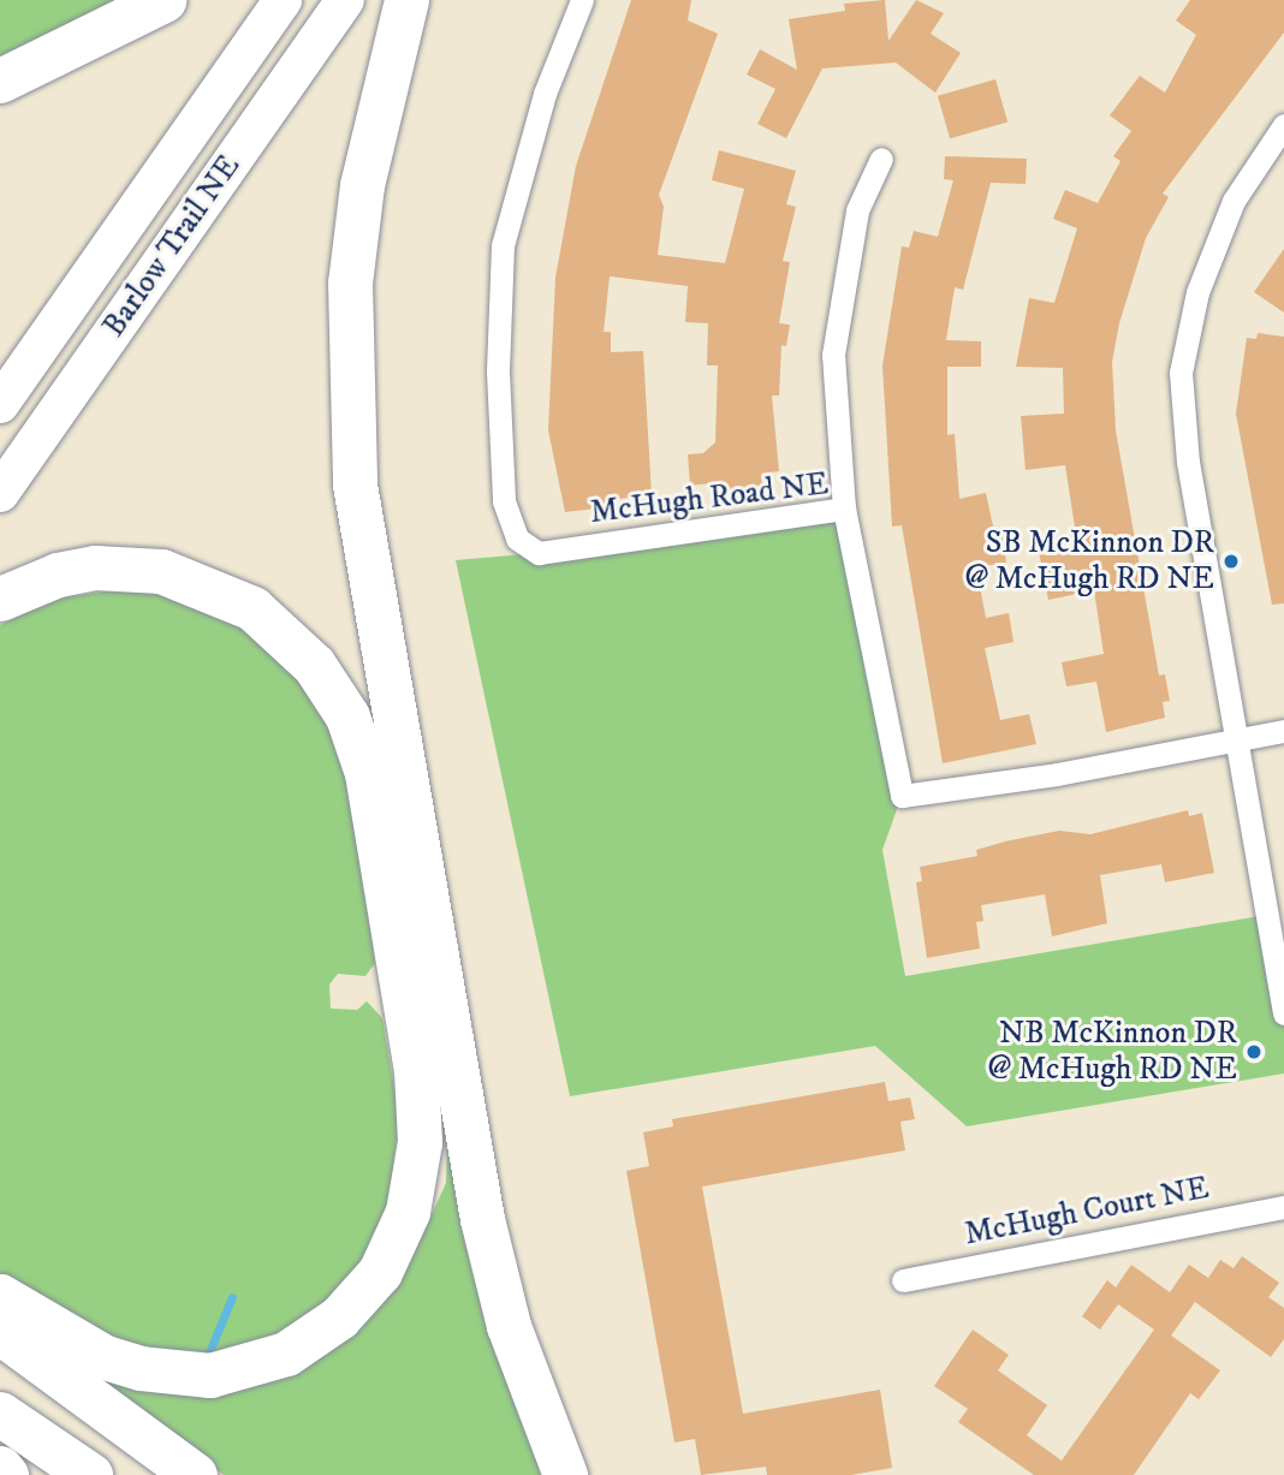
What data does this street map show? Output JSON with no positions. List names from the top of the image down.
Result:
{
  "streets": {
    "main road": ["Barlow Trail NE"],
    "street": ["McHugh Road NE", "McHugh Court NE"]
  },
  "places": ["SB McKinnon DR @ McHugh RD NE", "NB McKinnon DR @ McHugh RD NE"]
}
